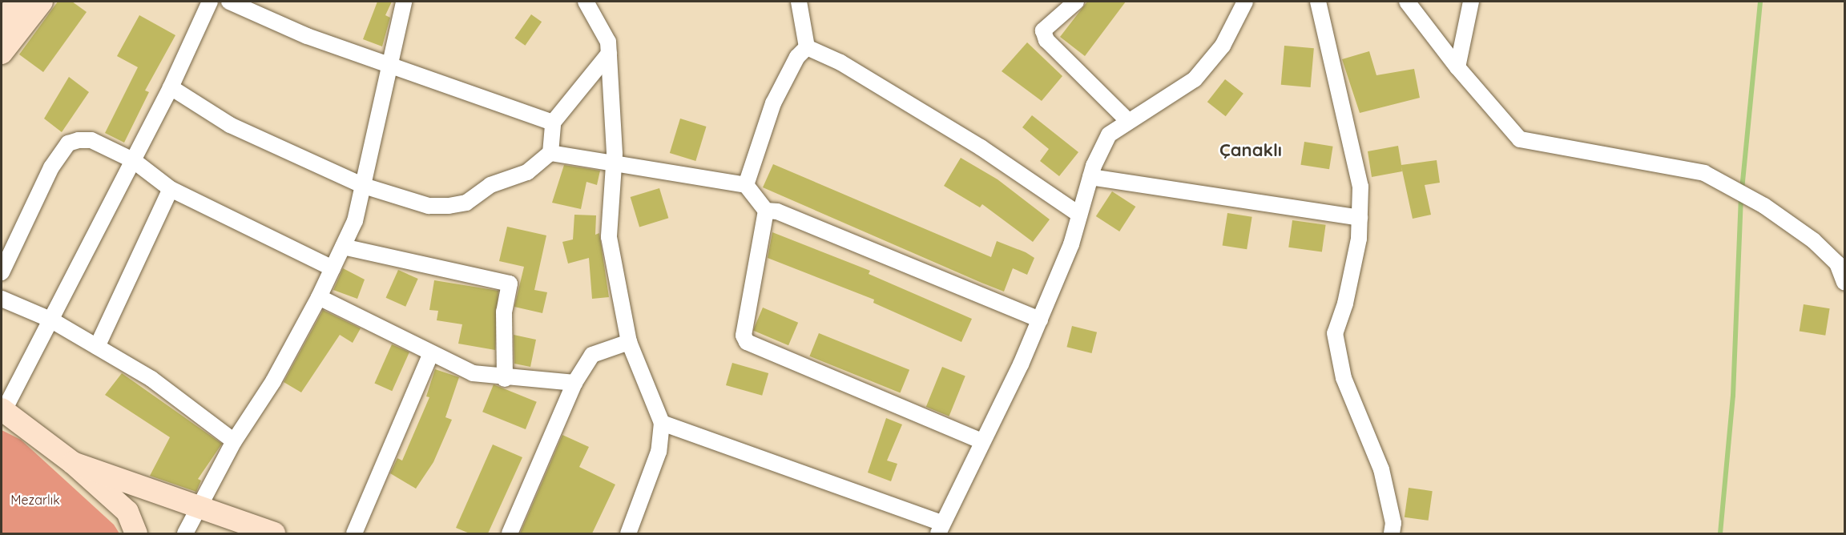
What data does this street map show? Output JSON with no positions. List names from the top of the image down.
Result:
{
  "districts": ["Çanaklı"],
  "parks": ["Mezarlık"]
}
